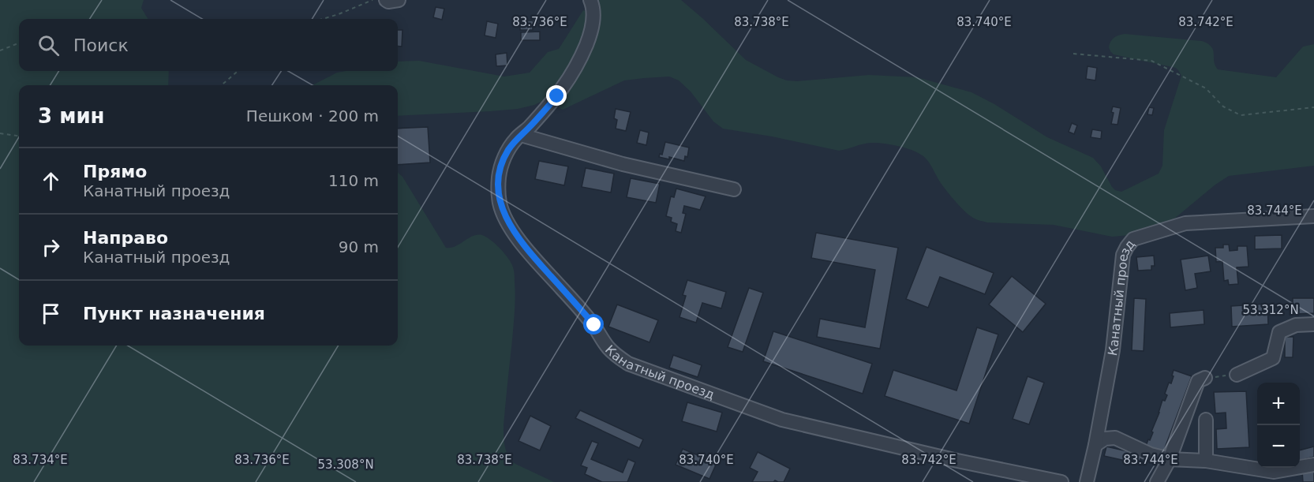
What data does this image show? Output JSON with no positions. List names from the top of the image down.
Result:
{
  "streets": {
    "street": ["Канатный проезд"]
  },
  "page": {
    "search": "Поиск",
    "heading": ["3 мин", "Пешком · 200 m"],
    "list": [
      ["Прямо", "Канатный проезд", "110 m"],
      ["Направо", "Канатный проезд", "90 m"],
      "Пункт назначения"
    ],
    "map_buttons": ["+", "−"]
  },
  "coordinates": [
    "83.740°E",
    "83.736°E",
    "83.738°E",
    "83.742°E",
    "83.744°E",
    "53.312°N",
    "83.734°E",
    "53.308°N"
  ]
}
